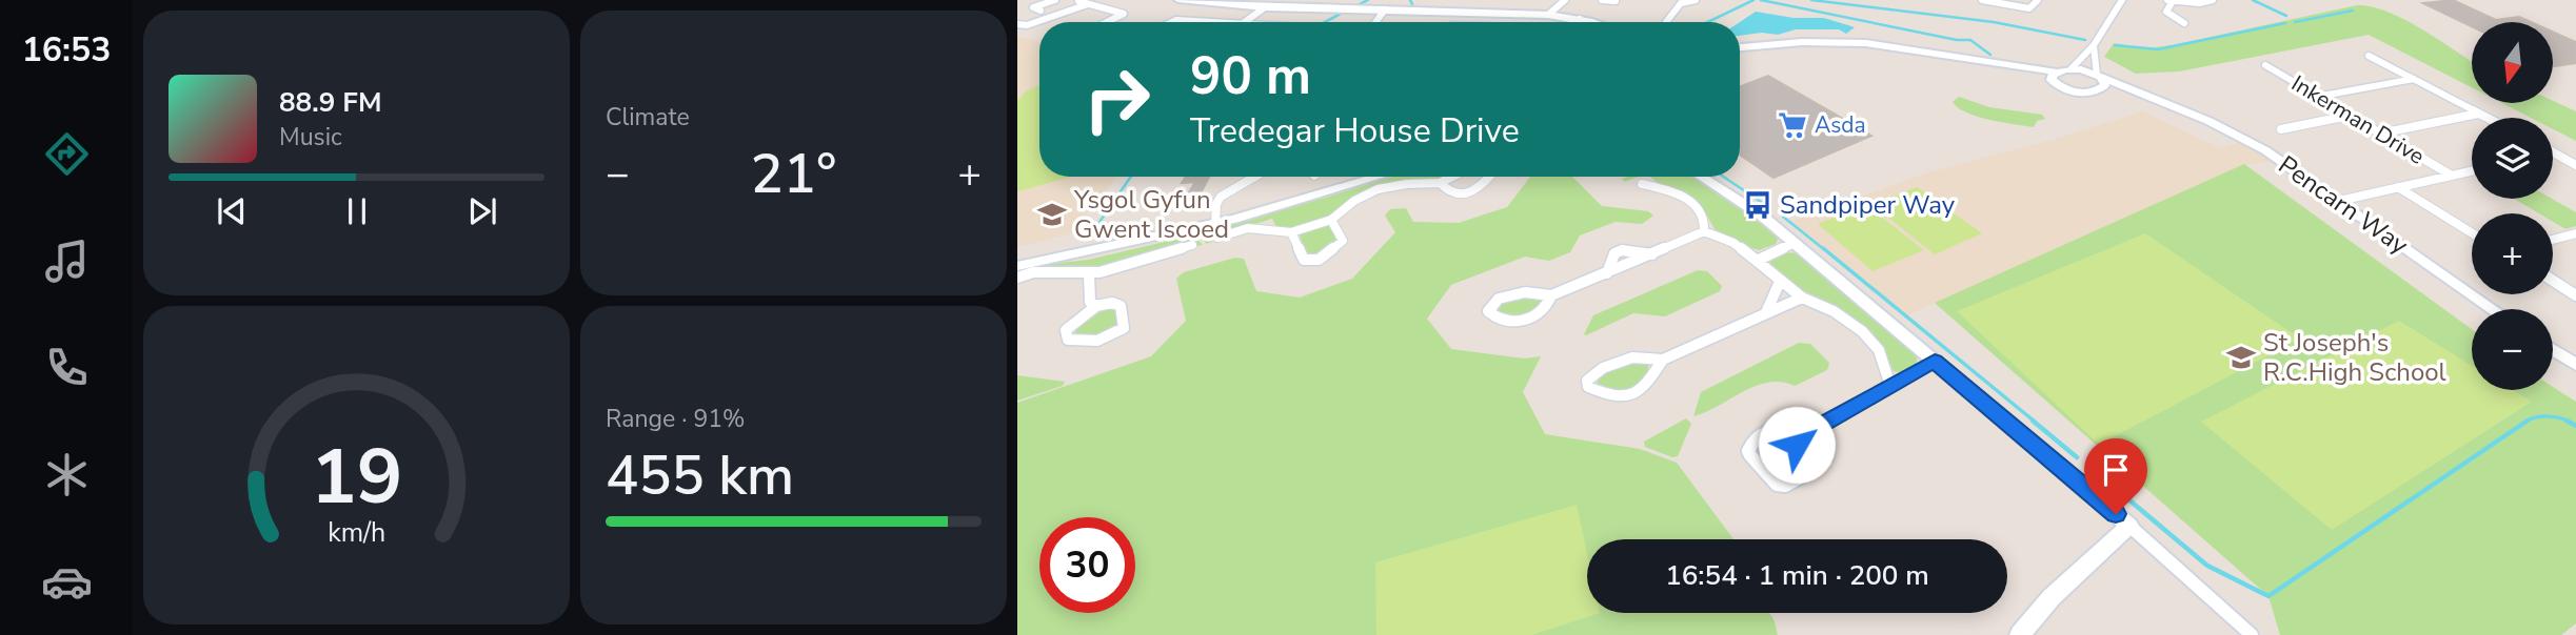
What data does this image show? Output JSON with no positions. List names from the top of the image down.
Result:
{
  "streets": {
    "street": ["Inkerman Drive", "Pencarn Way"]
  },
  "places": {
    "supermarket": ["Asda"],
    "bus stop": ["Sandpiper Way"],
    "school or university": ["Ysgol Gyfun Gwent Iscoed", "St Joseph's R.C.High School"]
  },
  "north": "bottom",
  "page": {
    "tabs": "16:53",
    "tile": [
      "Climate",
      ["Range · 91%", "455 km"]
    ],
    "map_buttons": ["+", "−"],
    "turn": ["90 m", "Tredegar House Drive"],
    "song": ["88.9 FM", "Music"],
    "heat": ["−", "21°", "+"],
    "limit": "30",
    "trip": "16:54 · 1 min · 200 m",
    "gauge": ["19", "km/h"]
  }
}
